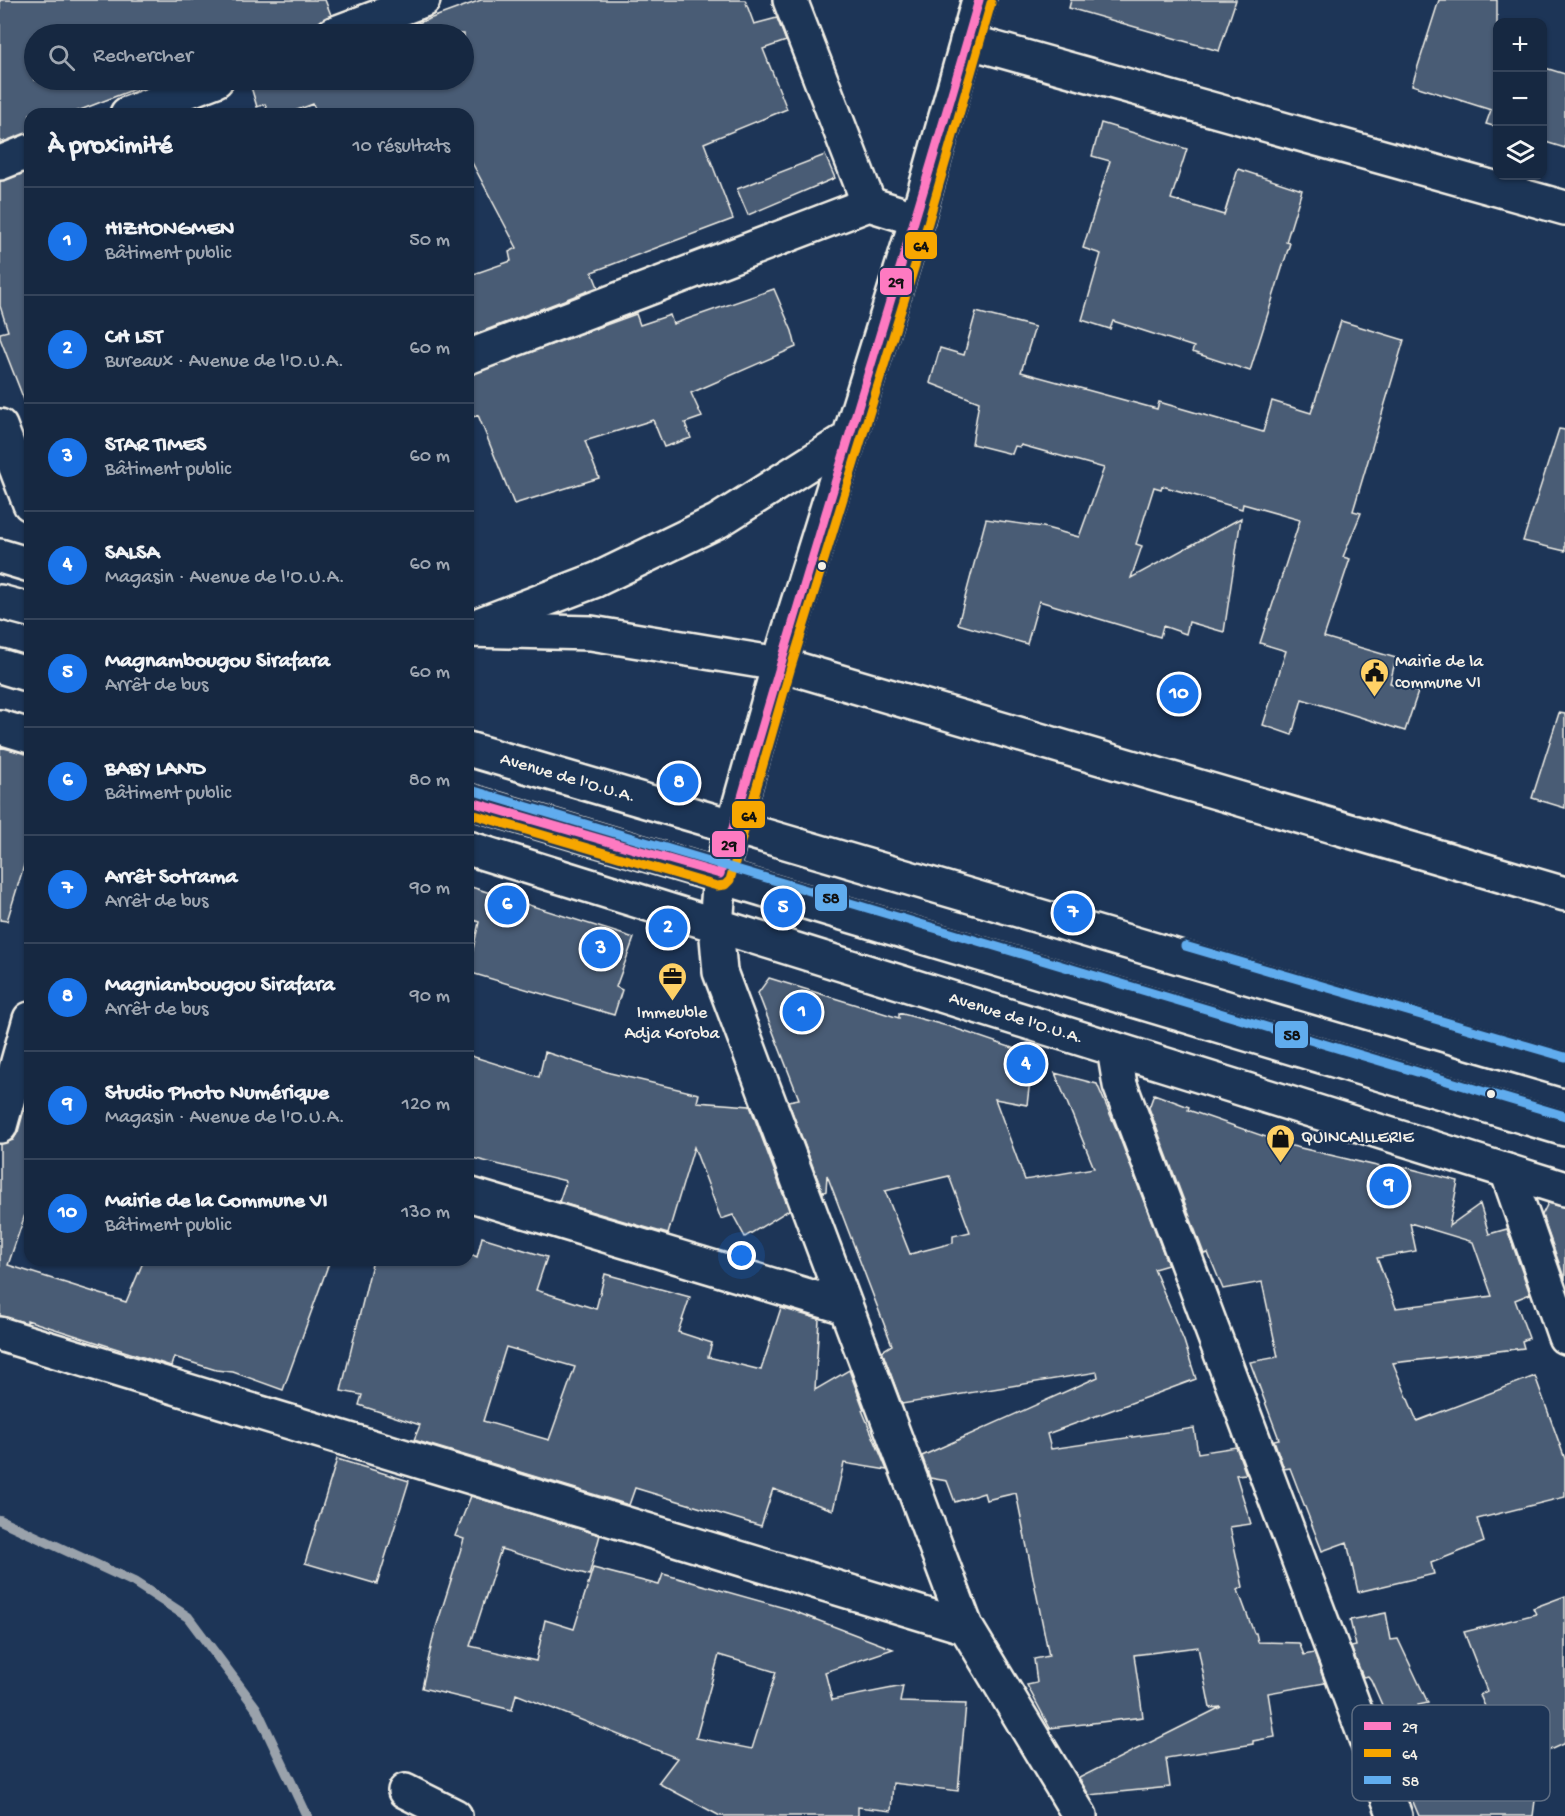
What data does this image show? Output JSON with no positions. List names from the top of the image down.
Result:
{
  "streets": {
    "main road": ["Avenue de l'O.U.A."]
  },
  "places": {
    "public building": ["Mairie de la commune VI"],
    "office": ["Immeuble Adja Koroba"],
    "shop": ["QUINCAILLERIE"]
  },
  "lines": ["transit line 29", "transit line 64", "transit line 58"],
  "legend": ["29", "64", "58"],
  "page": {
    "map_buttons": ["+", "−"],
    "search": "Rechercher",
    "heading": ["À proximité", "10 résultats"],
    "list": [
      {
        "mark": "1",
        "name": "HIZHONGMEN",
        "note": "Bâtiment public",
        "value": "50 m"
      },
      {
        "mark": "2",
        "name": "CH L5T",
        "note": "Bureaux · Avenue de l'O.U.A.",
        "value": "60 m"
      },
      {
        "mark": "3",
        "name": "STAR TIMES",
        "note": "Bâtiment public",
        "value": "60 m"
      },
      {
        "mark": "4",
        "name": "SALSA",
        "note": "Magasin · Avenue de l'O.U.A.",
        "value": "60 m"
      },
      {
        "mark": "5",
        "name": "Magnambougou Sirafara",
        "note": "Arrêt de bus",
        "value": "60 m"
      },
      {
        "mark": "6",
        "name": "BABY LAND",
        "note": "Bâtiment public",
        "value": "80 m"
      },
      {
        "mark": "7",
        "name": "Arrêt Sotrama",
        "note": "Arrêt de bus",
        "value": "90 m"
      },
      {
        "mark": "8",
        "name": "Magniambougou Sirafara",
        "note": "Arrêt de bus",
        "value": "90 m"
      },
      {
        "mark": "9",
        "name": "Studio Photo Numérique",
        "note": "Magasin · Avenue de l'O.U.A.",
        "value": "120 m"
      },
      {
        "mark": "10",
        "name": "Mairie de la Commune VI",
        "note": "Bâtiment public",
        "value": "130 m"
      }
    ],
    "pins": [
      "10",
      "8",
      "6",
      "5",
      "7",
      "2",
      "3",
      "1",
      "4",
      "9"
    ]
  }
}
